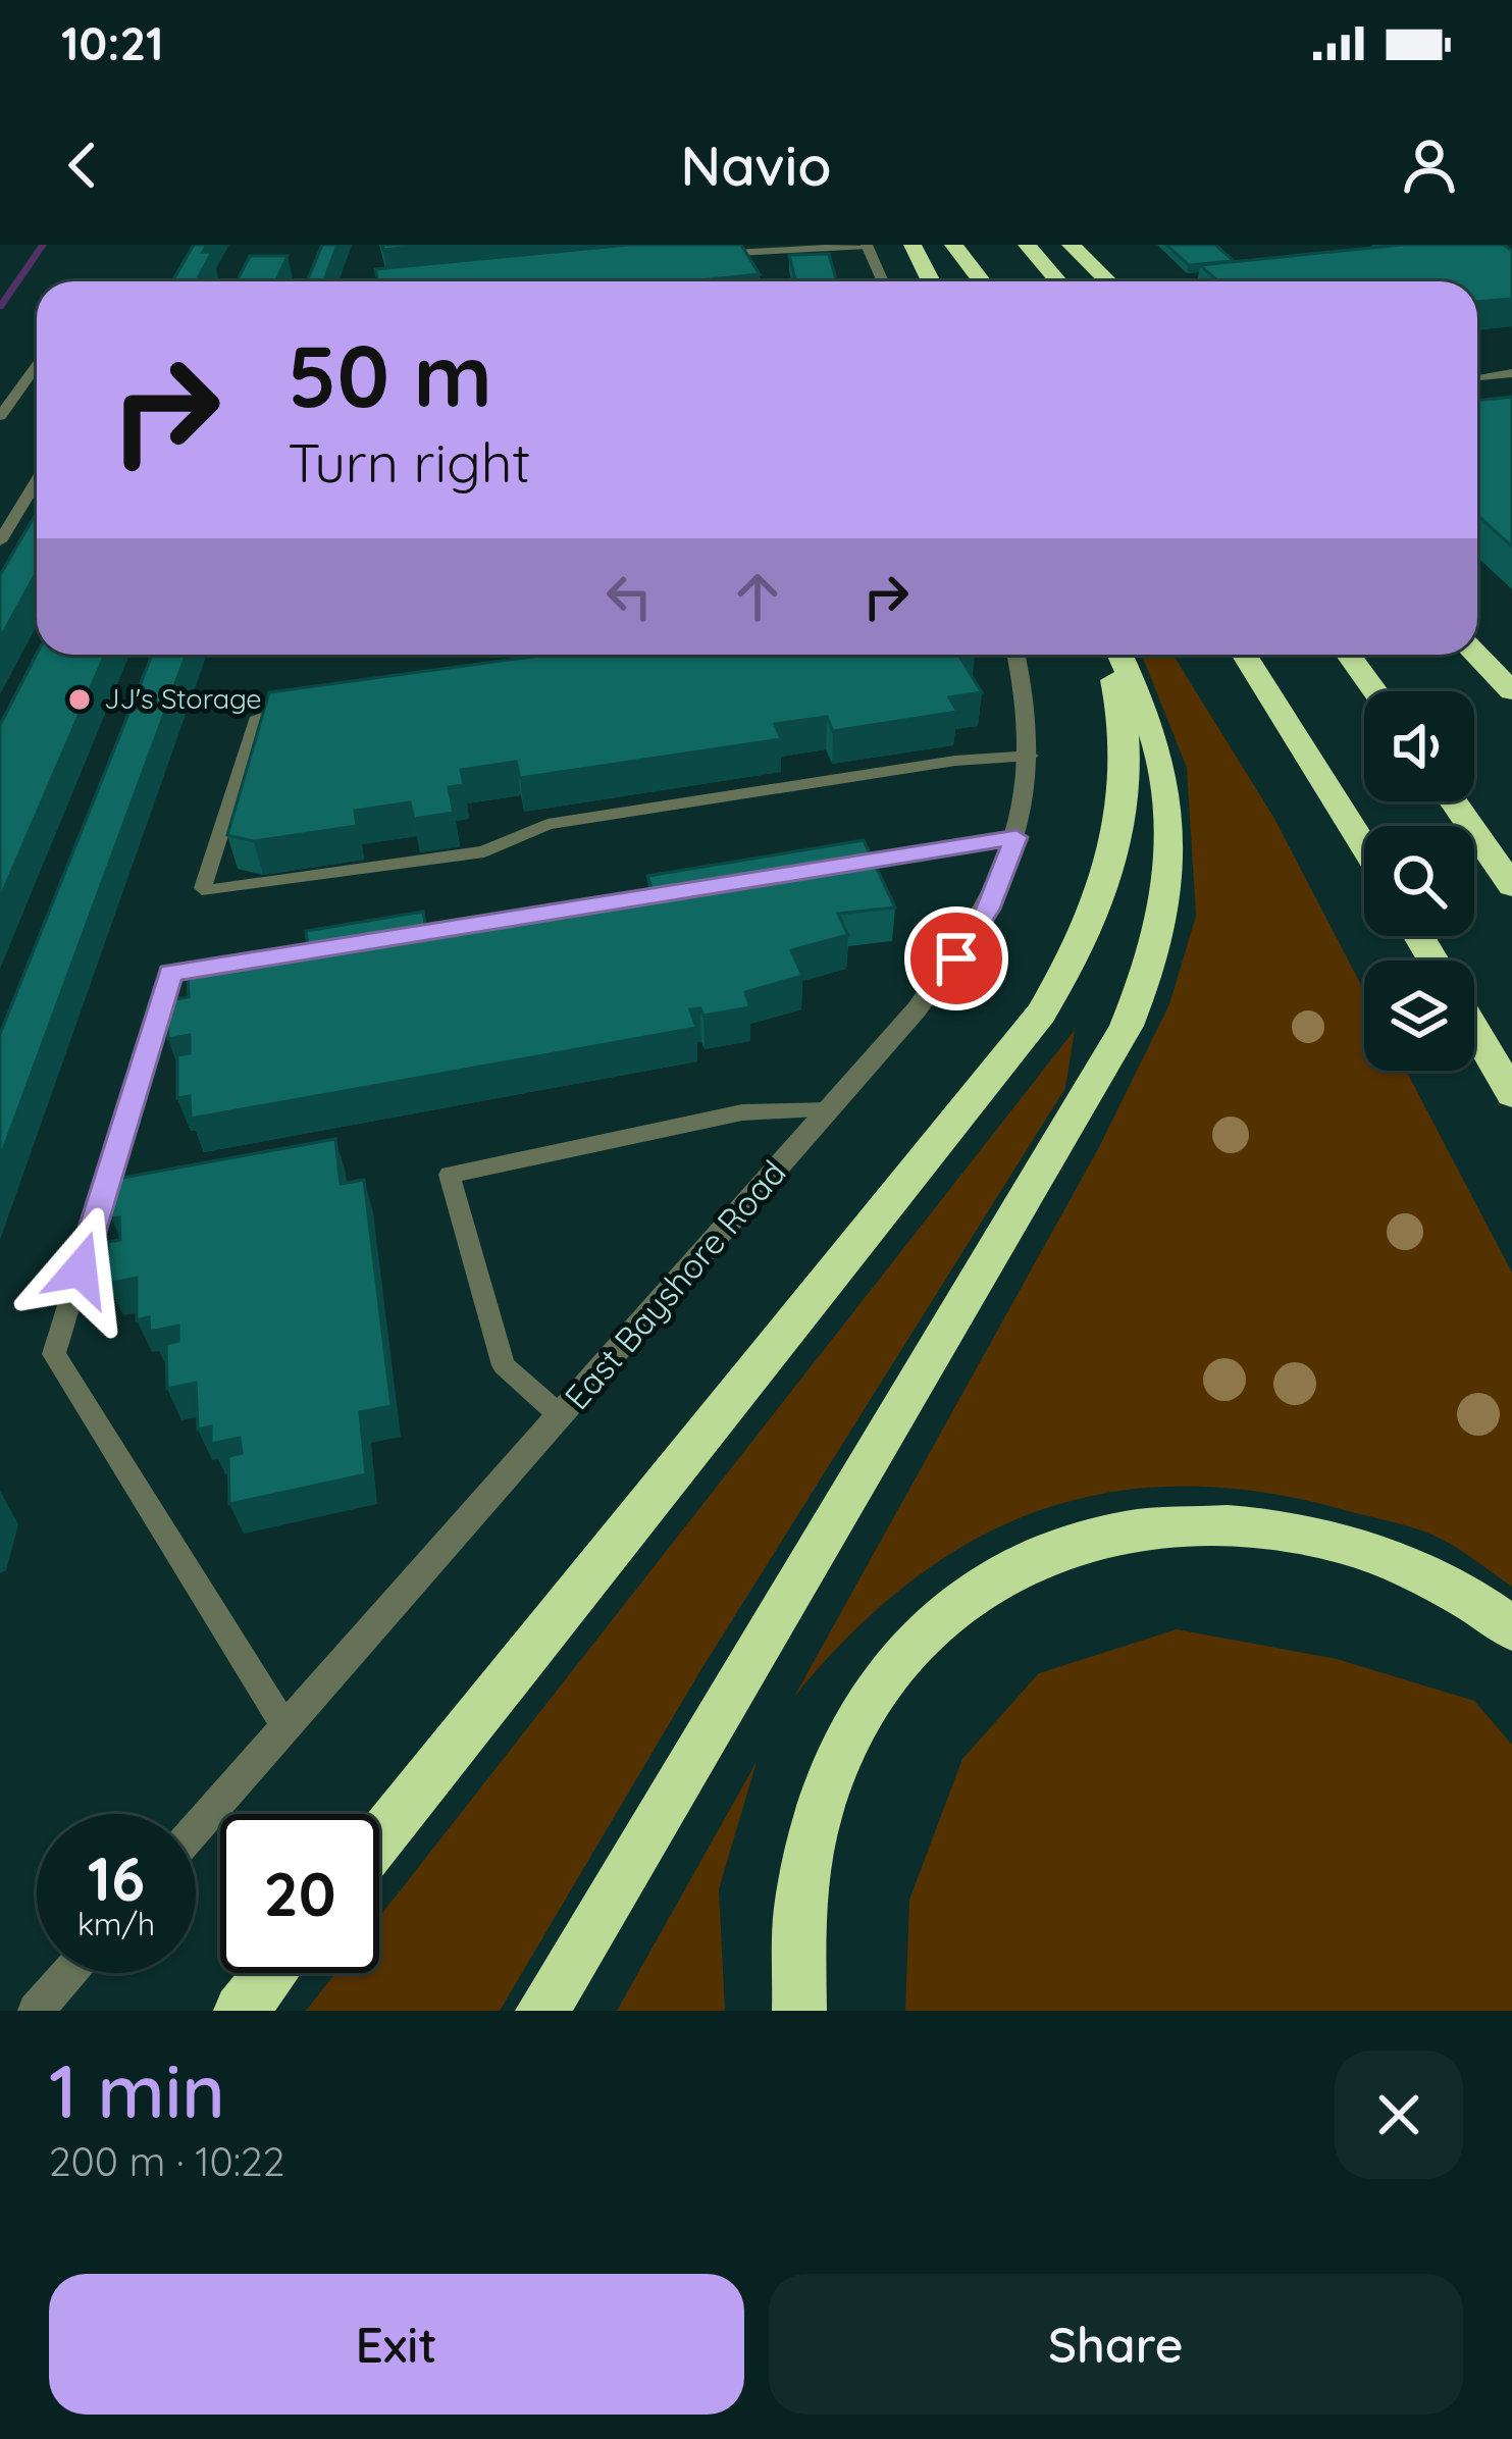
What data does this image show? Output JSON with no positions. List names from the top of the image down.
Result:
{
  "streets": {
    "street": ["East Bayshore Road"]
  },
  "places": ["JJ's Storage"],
  "page": {
    "status": "10:21",
    "header": "Navio",
    "turn": ["50 m", "Turn right"],
    "speed": "16 km/h",
    "limit": "20",
    "heading": ["1 min", "200 m · 10:22"],
    "buttons": ["Exit", "Share"]
  }
}
